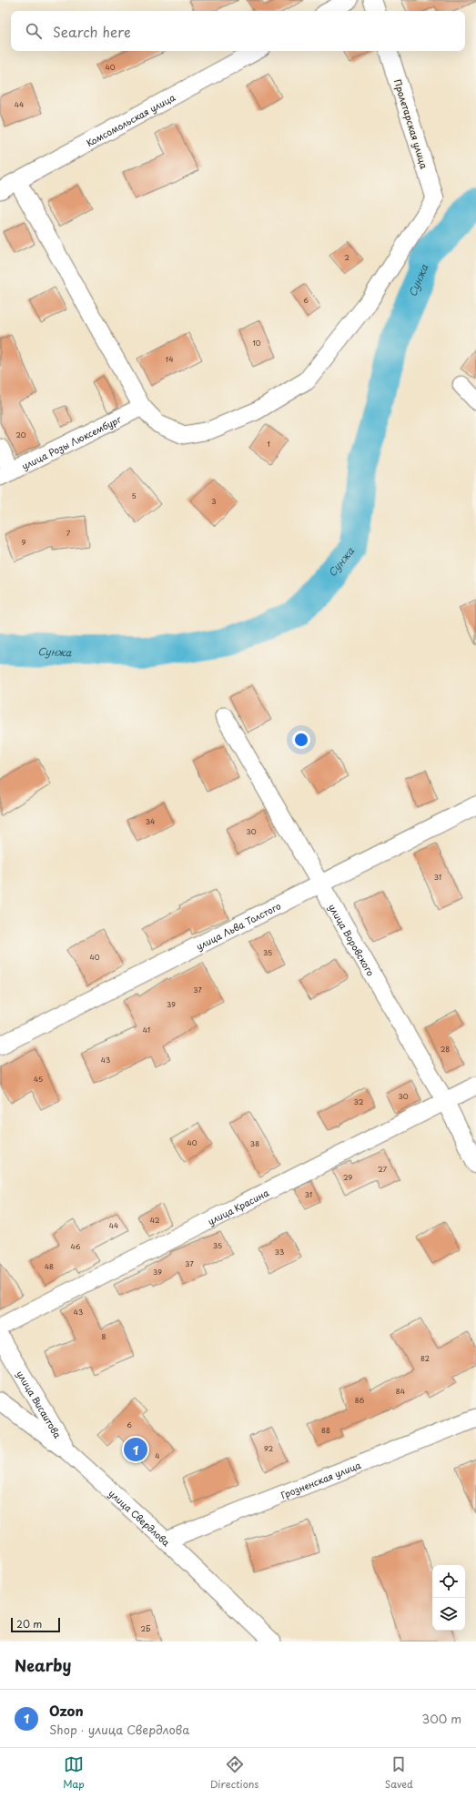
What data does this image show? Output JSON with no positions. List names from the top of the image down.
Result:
{
  "streets": {
    "street": [
      "Комсомольская улица",
      "Пролетарская улица",
      "улица Розы Люксембург",
      "улица Льва Толстого",
      "улица Воровского",
      "улица Красина",
      "улица Висаитова",
      "Грозненская улица",
      "улица Свердлова"
    ]
  },
  "crossings": [
    ["Пролетарская улица", "улица Розы Люксембург"],
    ["улица Льва Толстого", "улица Воровского"],
    ["улица Воровского", "улица Красина"],
    ["улица Красина", "улица Висаитова"],
    ["улица Висаитова", "улица Свердлова"],
    ["Грозненская улица", "улица Свердлова"]
  ],
  "water": ["Сунжа"],
  "house_numbers": [
    "40",
    "44",
    "2",
    "6",
    "10",
    "14",
    "20",
    "1",
    "5",
    "3",
    "7",
    "9",
    "34",
    "30",
    "31",
    "35",
    "40",
    "37",
    "39",
    "41",
    "28",
    "43",
    "45",
    "30",
    "32",
    "40",
    "38",
    "27",
    "29",
    "31",
    "42",
    "44",
    "35",
    "46",
    "33",
    "37",
    "48",
    "39",
    "43",
    "8",
    "82",
    "84",
    "86",
    "6",
    "88",
    "92",
    "4",
    "2Б"
  ],
  "scale_bar": "20 m",
  "page": {
    "search": "Search here",
    "pins": "1",
    "scale": "20 m",
    "heading": "Nearby",
    "list": [
      {
        "mark": "1",
        "name": "Ozon",
        "note": "Shop · улица Свердлова",
        "value": "300 m"
      }
    ],
    "nav": ["Map", "Directions", "Saved"]
  }
}
